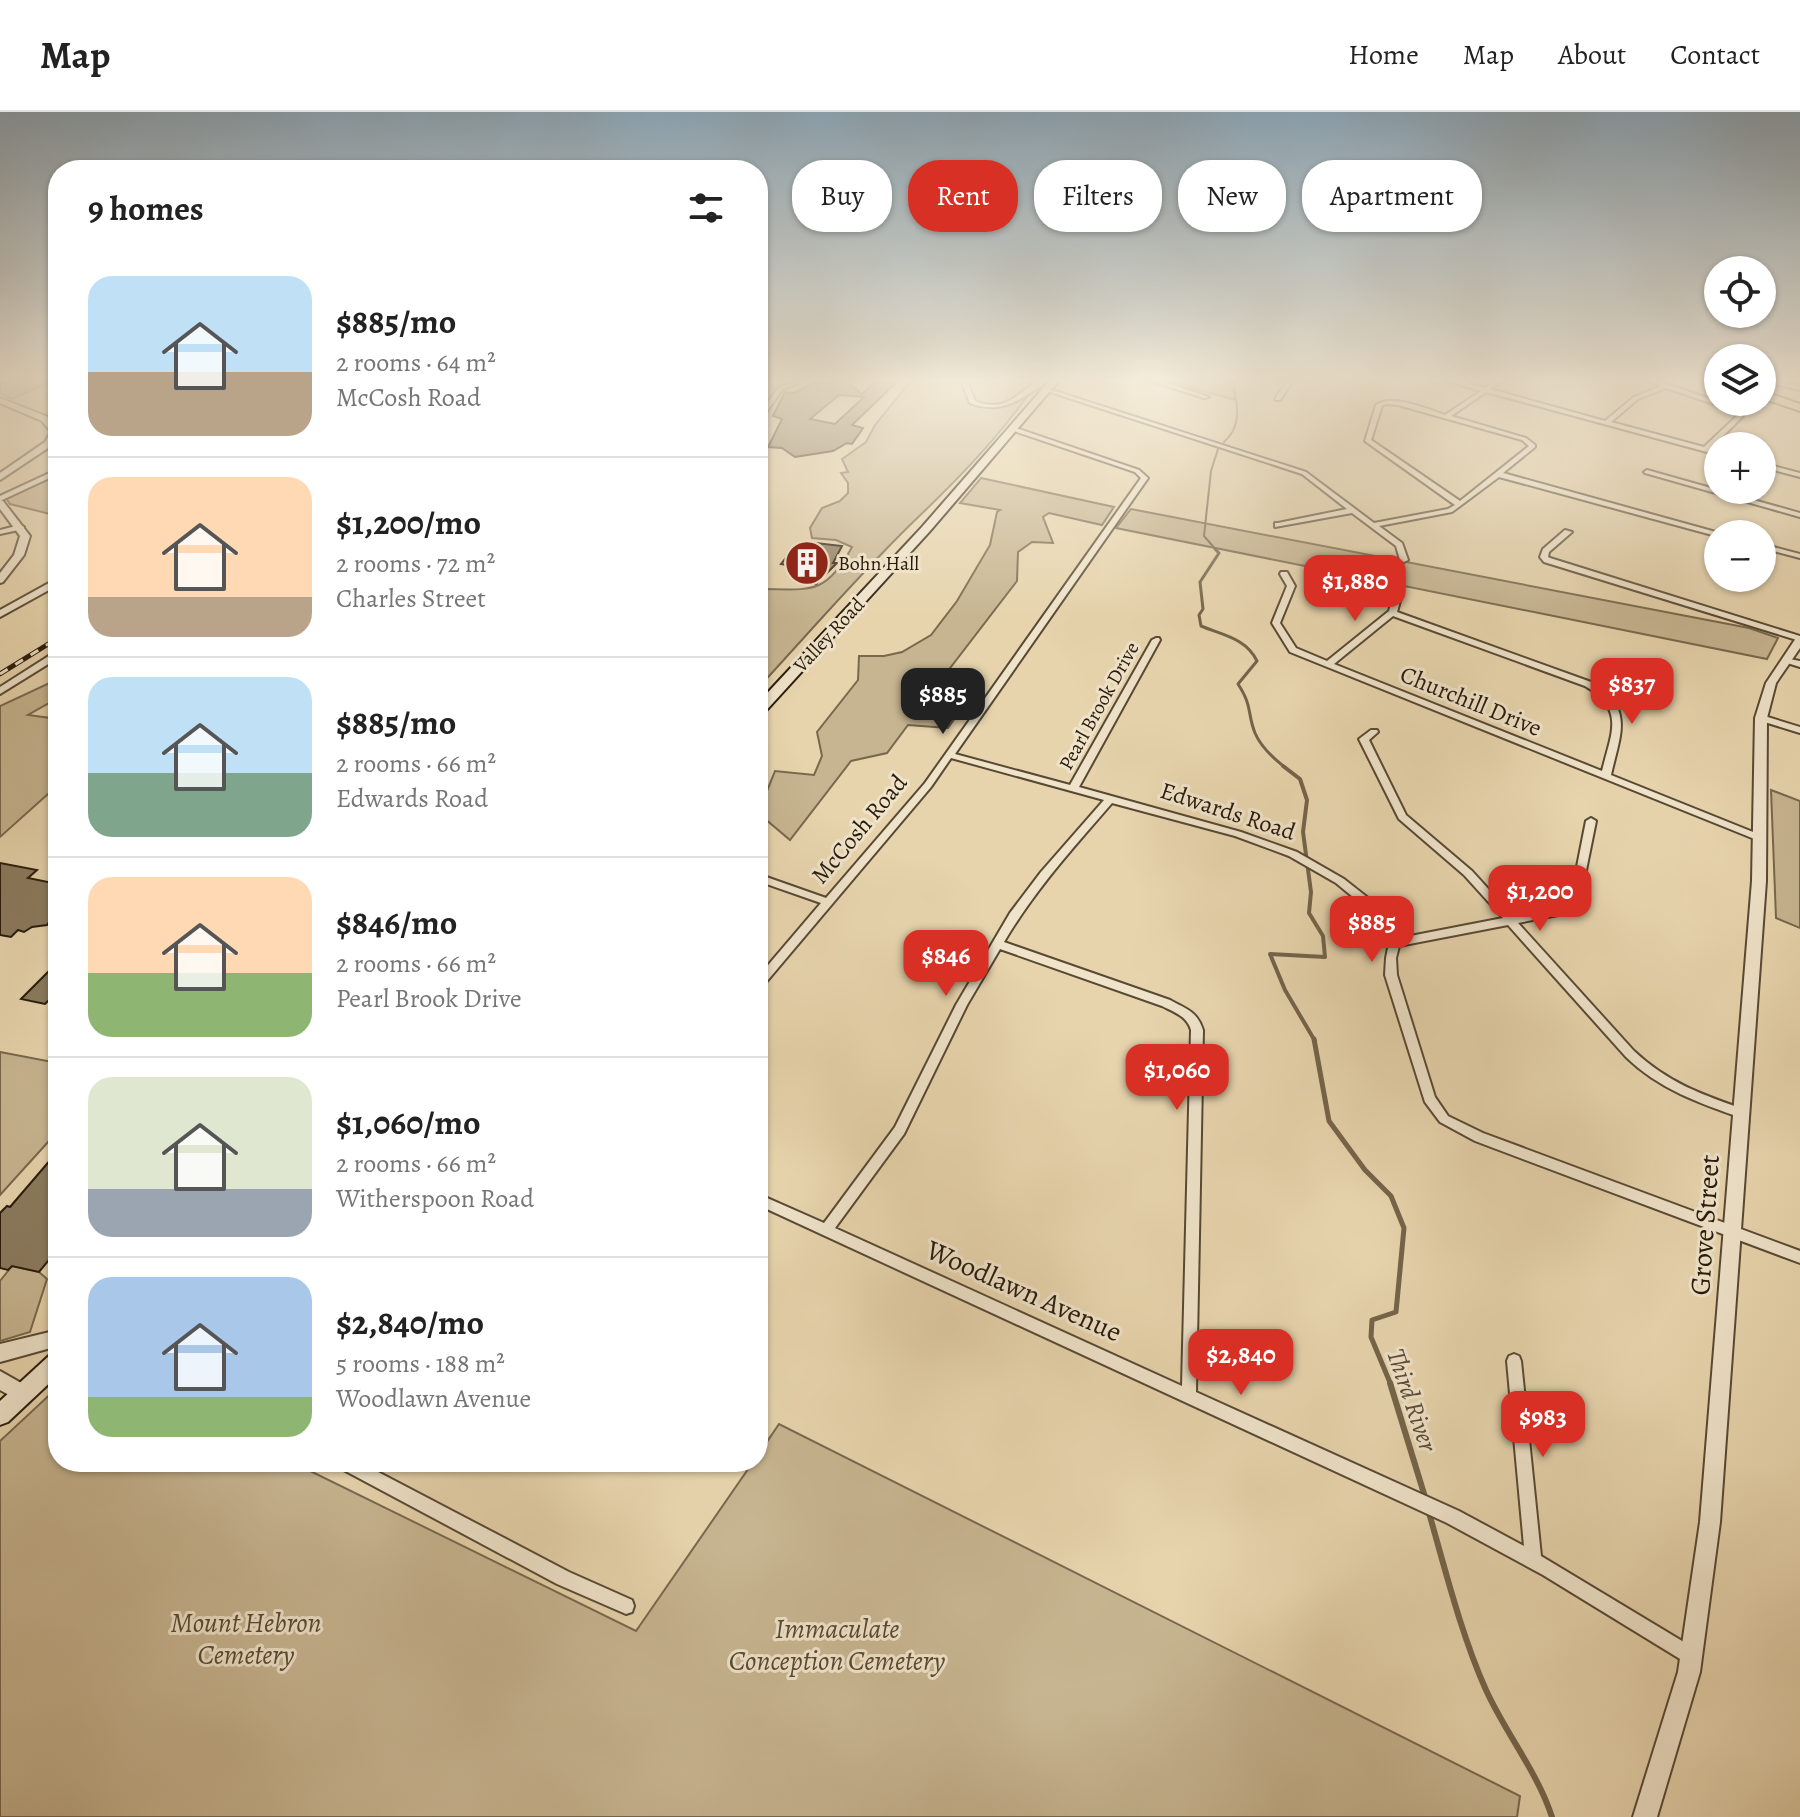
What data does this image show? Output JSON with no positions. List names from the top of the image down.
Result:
{
  "streets": {
    "main road": ["Valley Road"],
    "street": [
      "Churchill Drive",
      "Pearl Brook Drive",
      "Edwards Road",
      "McCosh Road",
      "Grove Street",
      "Woodlawn Avenue"
    ]
  },
  "crossings": [
    ["Churchill Drive", "Grove Street"],
    ["Pearl Brook Drive", "Edwards Road"],
    ["Edwards Road", "McCosh Road"],
    ["Grove Street", "Woodlawn Avenue"]
  ],
  "water": ["Third River"],
  "parks": ["Mount Hebron Cemetery", "Immaculate Conception Cemetery"],
  "places": {
    "building": ["Bohn Hall"]
  },
  "page": {
    "header": "Map",
    "nav": [
      "Home",
      "Map",
      "About",
      "Contact"
    ],
    "chip": [
      "Buy",
      "Rent",
      "Filters",
      "New",
      "Apartment"
    ],
    "heading": "9 homes",
    "map_buttons": ["+", "−"],
    "list": [
      {
        "name": "$885/mo",
        "note": "2 rooms · 64 m² · McCosh Road"
      },
      {
        "name": "$1,200/mo",
        "note": "2 rooms · 72 m² · Charles Street"
      },
      {
        "name": "$885/mo",
        "note": "2 rooms · 66 m² · Edwards Road"
      },
      {
        "name": "$846/mo",
        "note": "2 rooms · 66 m² · Pearl Brook Drive"
      },
      {
        "name": "$1,060/mo",
        "note": "2 rooms · 66 m² · Witherspoon Road"
      },
      {
        "name": "$2,840/mo",
        "note": "5 rooms · 188 m² · Woodlawn Avenue"
      }
    ],
    "price": [
      "$1,880",
      "$837",
      "$885",
      "$1,200",
      "$885",
      "$846",
      "$1,060",
      "$2,840",
      "$983"
    ]
  }
}
